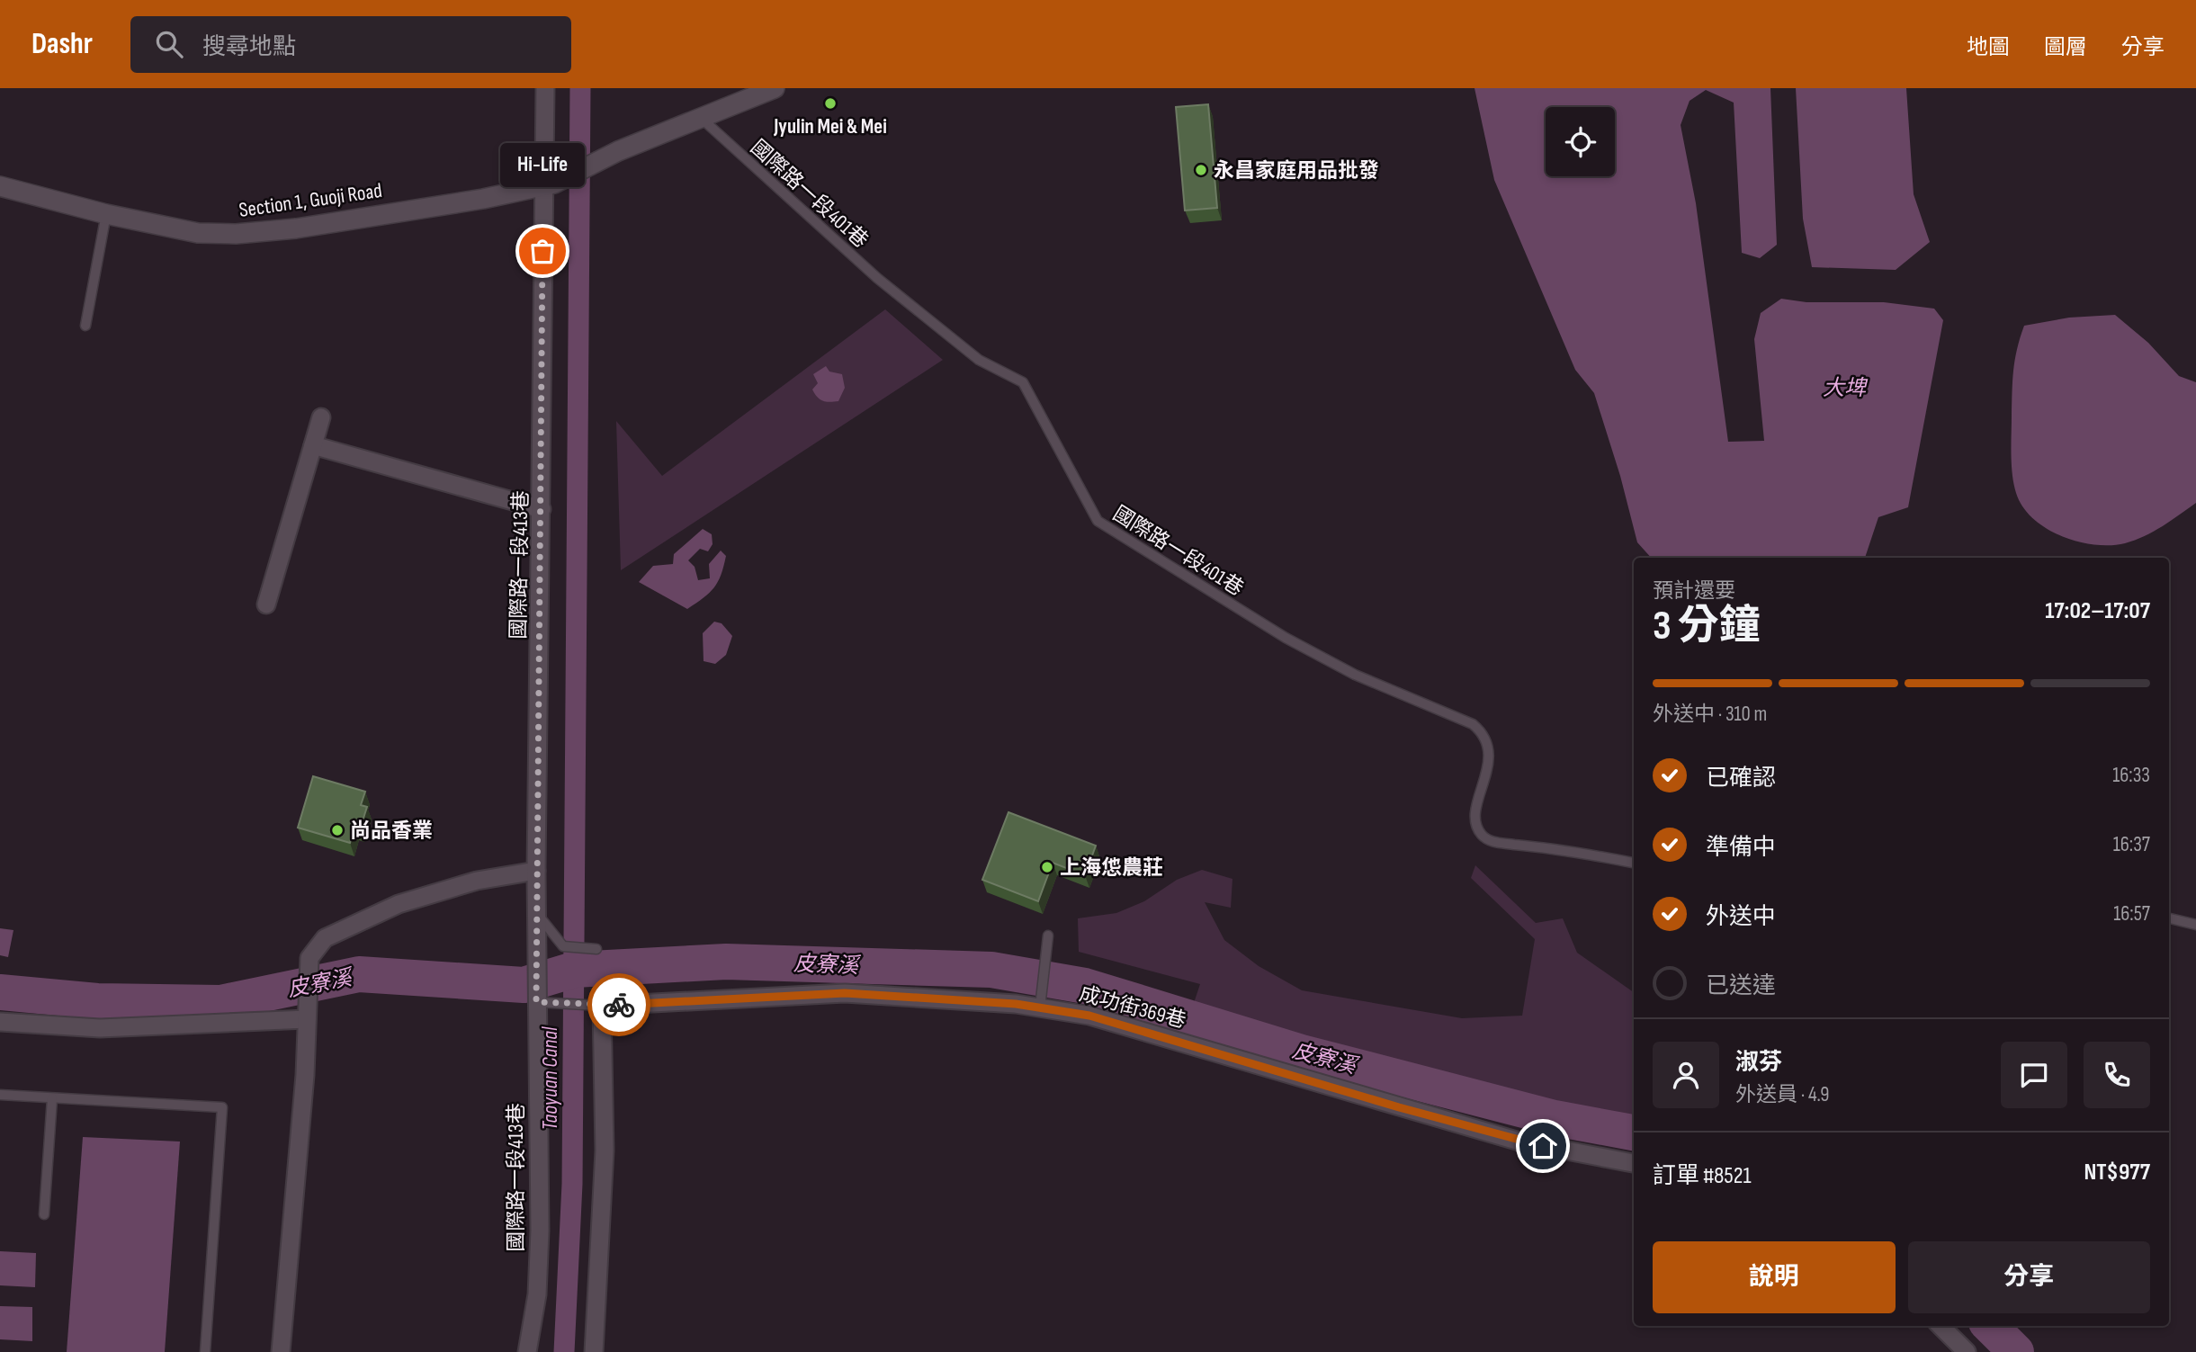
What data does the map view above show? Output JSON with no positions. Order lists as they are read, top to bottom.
{
  "streets": {
    "street": ["Section 1, Guoji Road", "國際路一段413巷", "成功街369巷"],
    "lane": ["國際路一段401巷"]
  },
  "crossings": [
    ["國際路一段401巷", "Section 1, Guoji Road"],
    ["Section 1, Guoji Road", "國際路一段413巷"]
  ],
  "water": ["大埤", "皮寮溪", "Taoyuan Canal"],
  "places": [
    "Jyulin Mei & Mei",
    "永昌家庭用品批發",
    "Hi-Life",
    "尚品香業",
    "上海怹農莊"
  ],
  "page": {
    "header": "Dashr",
    "search": "搜尋地點",
    "nav": ["地圖", "圖層", "分享"],
    "bubble": "Hi-Life",
    "heading": ["3 分鐘", "預計還要", "17:02–17:07"],
    "panel": [
      "淑芬",
      "外送員 · 4.9",
      "訂單 #8521",
      "NT$977"
    ],
    "bar": "外送中 · 310 m",
    "list": [
      ["已確認", "16:33"],
      ["準備中", "16:37"],
      ["外送中", "16:57"],
      "已送達"
    ],
    "buttons": ["說明", "分享"]
  }
}
